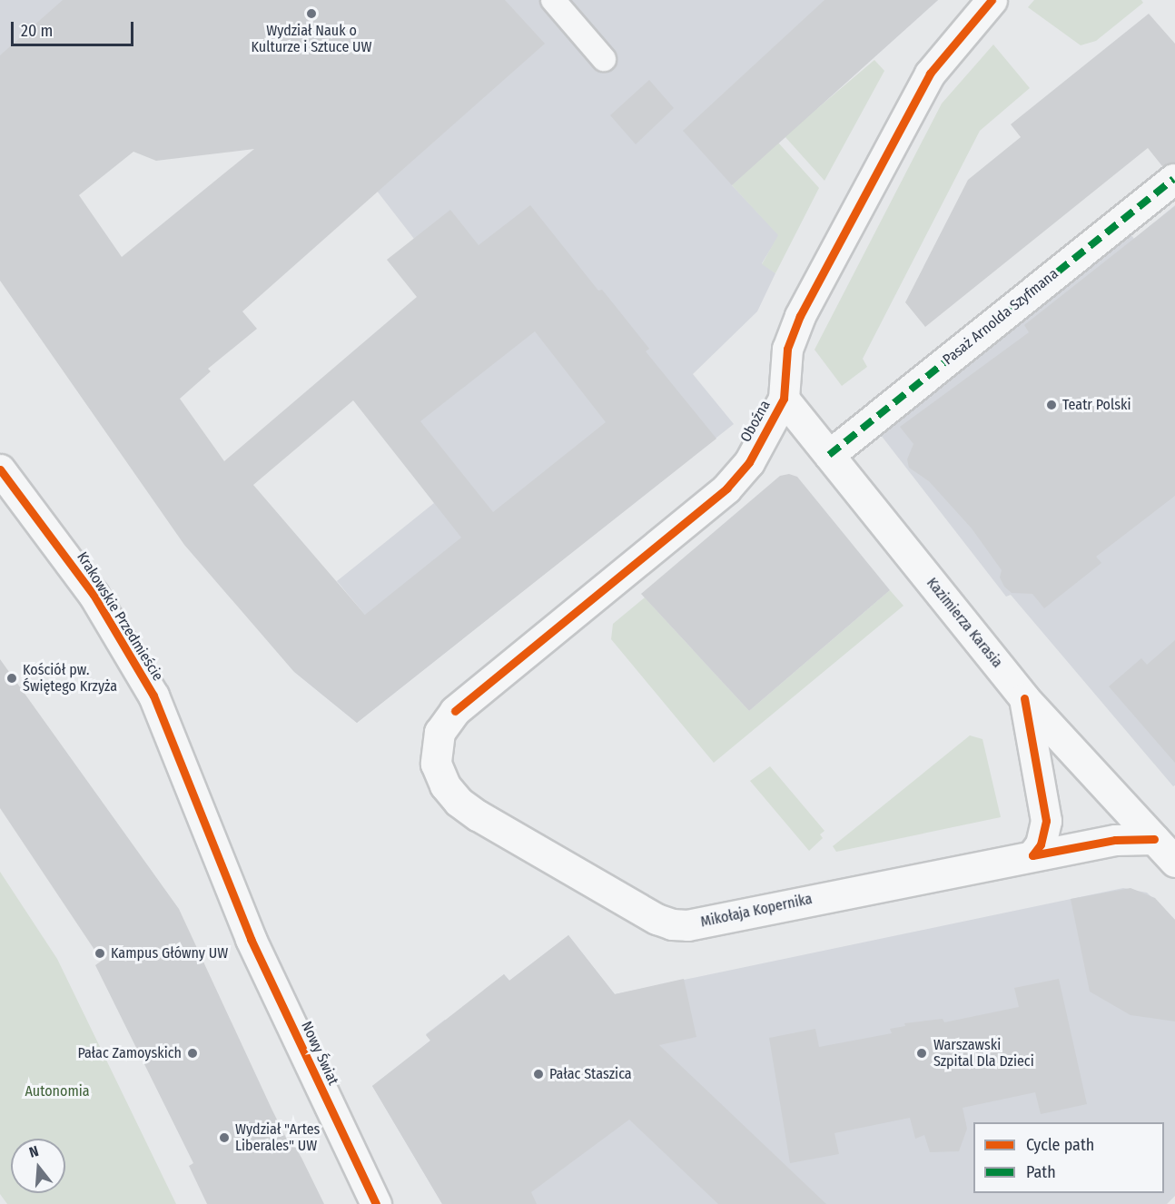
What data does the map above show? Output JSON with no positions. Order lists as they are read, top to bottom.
{
  "streets": {
    "street": [
      "Pasaż Arnolda Szyfmana",
      "Oboźna",
      "Krakowskie Przedmieście",
      "Kazimierza Karasia",
      "Mikołaja Kopernika",
      "Nowy Świat"
    ]
  },
  "crossings": [
    ["Pasaż Arnolda Szyfmana", "Kazimierza Karasia"],
    ["Oboźna", "Kazimierza Karasia"],
    ["Oboźna", "Mikołaja Kopernika"],
    ["Krakowskie Przedmieście", "Nowy Świat"],
    ["Kazimierza Karasia", "Mikołaja Kopernika"]
  ],
  "parks": ["Autonomia"],
  "places": [
    "Wydział Nauk o Kulturze i Sztuce UW",
    "Teatr Polski",
    "Kościół pw. Świętego Krzyża",
    "Kampus Główny UW",
    "Pałac Zamoyskich",
    "Warszawski Szpital Dla Dzieci",
    "Pałac Staszica",
    "Wydział \"Artes Liberales\" UW"
  ],
  "legend": ["Cycle path", "Path"],
  "scale_bar": "20 m",
  "north": "top"
}
